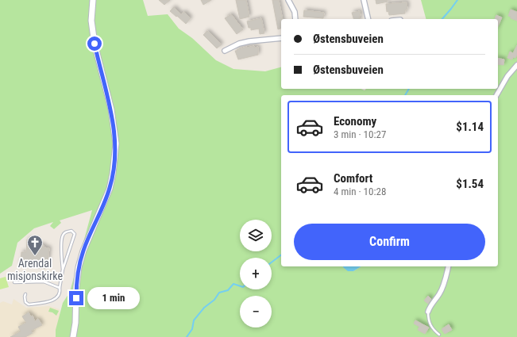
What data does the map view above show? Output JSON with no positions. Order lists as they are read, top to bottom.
{
  "places": {
    "church": ["Arendal misjonskirke"]
  },
  "page": {
    "banner": ["Østensbuveien", "Østensbuveien"],
    "list": [
      {
        "name": "Economy",
        "note": "3 min · 10:27",
        "value": "$1.14"
      },
      {
        "name": "Comfort",
        "note": "4 min · 10:28",
        "value": "$1.54"
      }
    ],
    "buttons": "Confirm",
    "map_buttons": ["+", "−"],
    "bubble": "1 min"
  }
}
